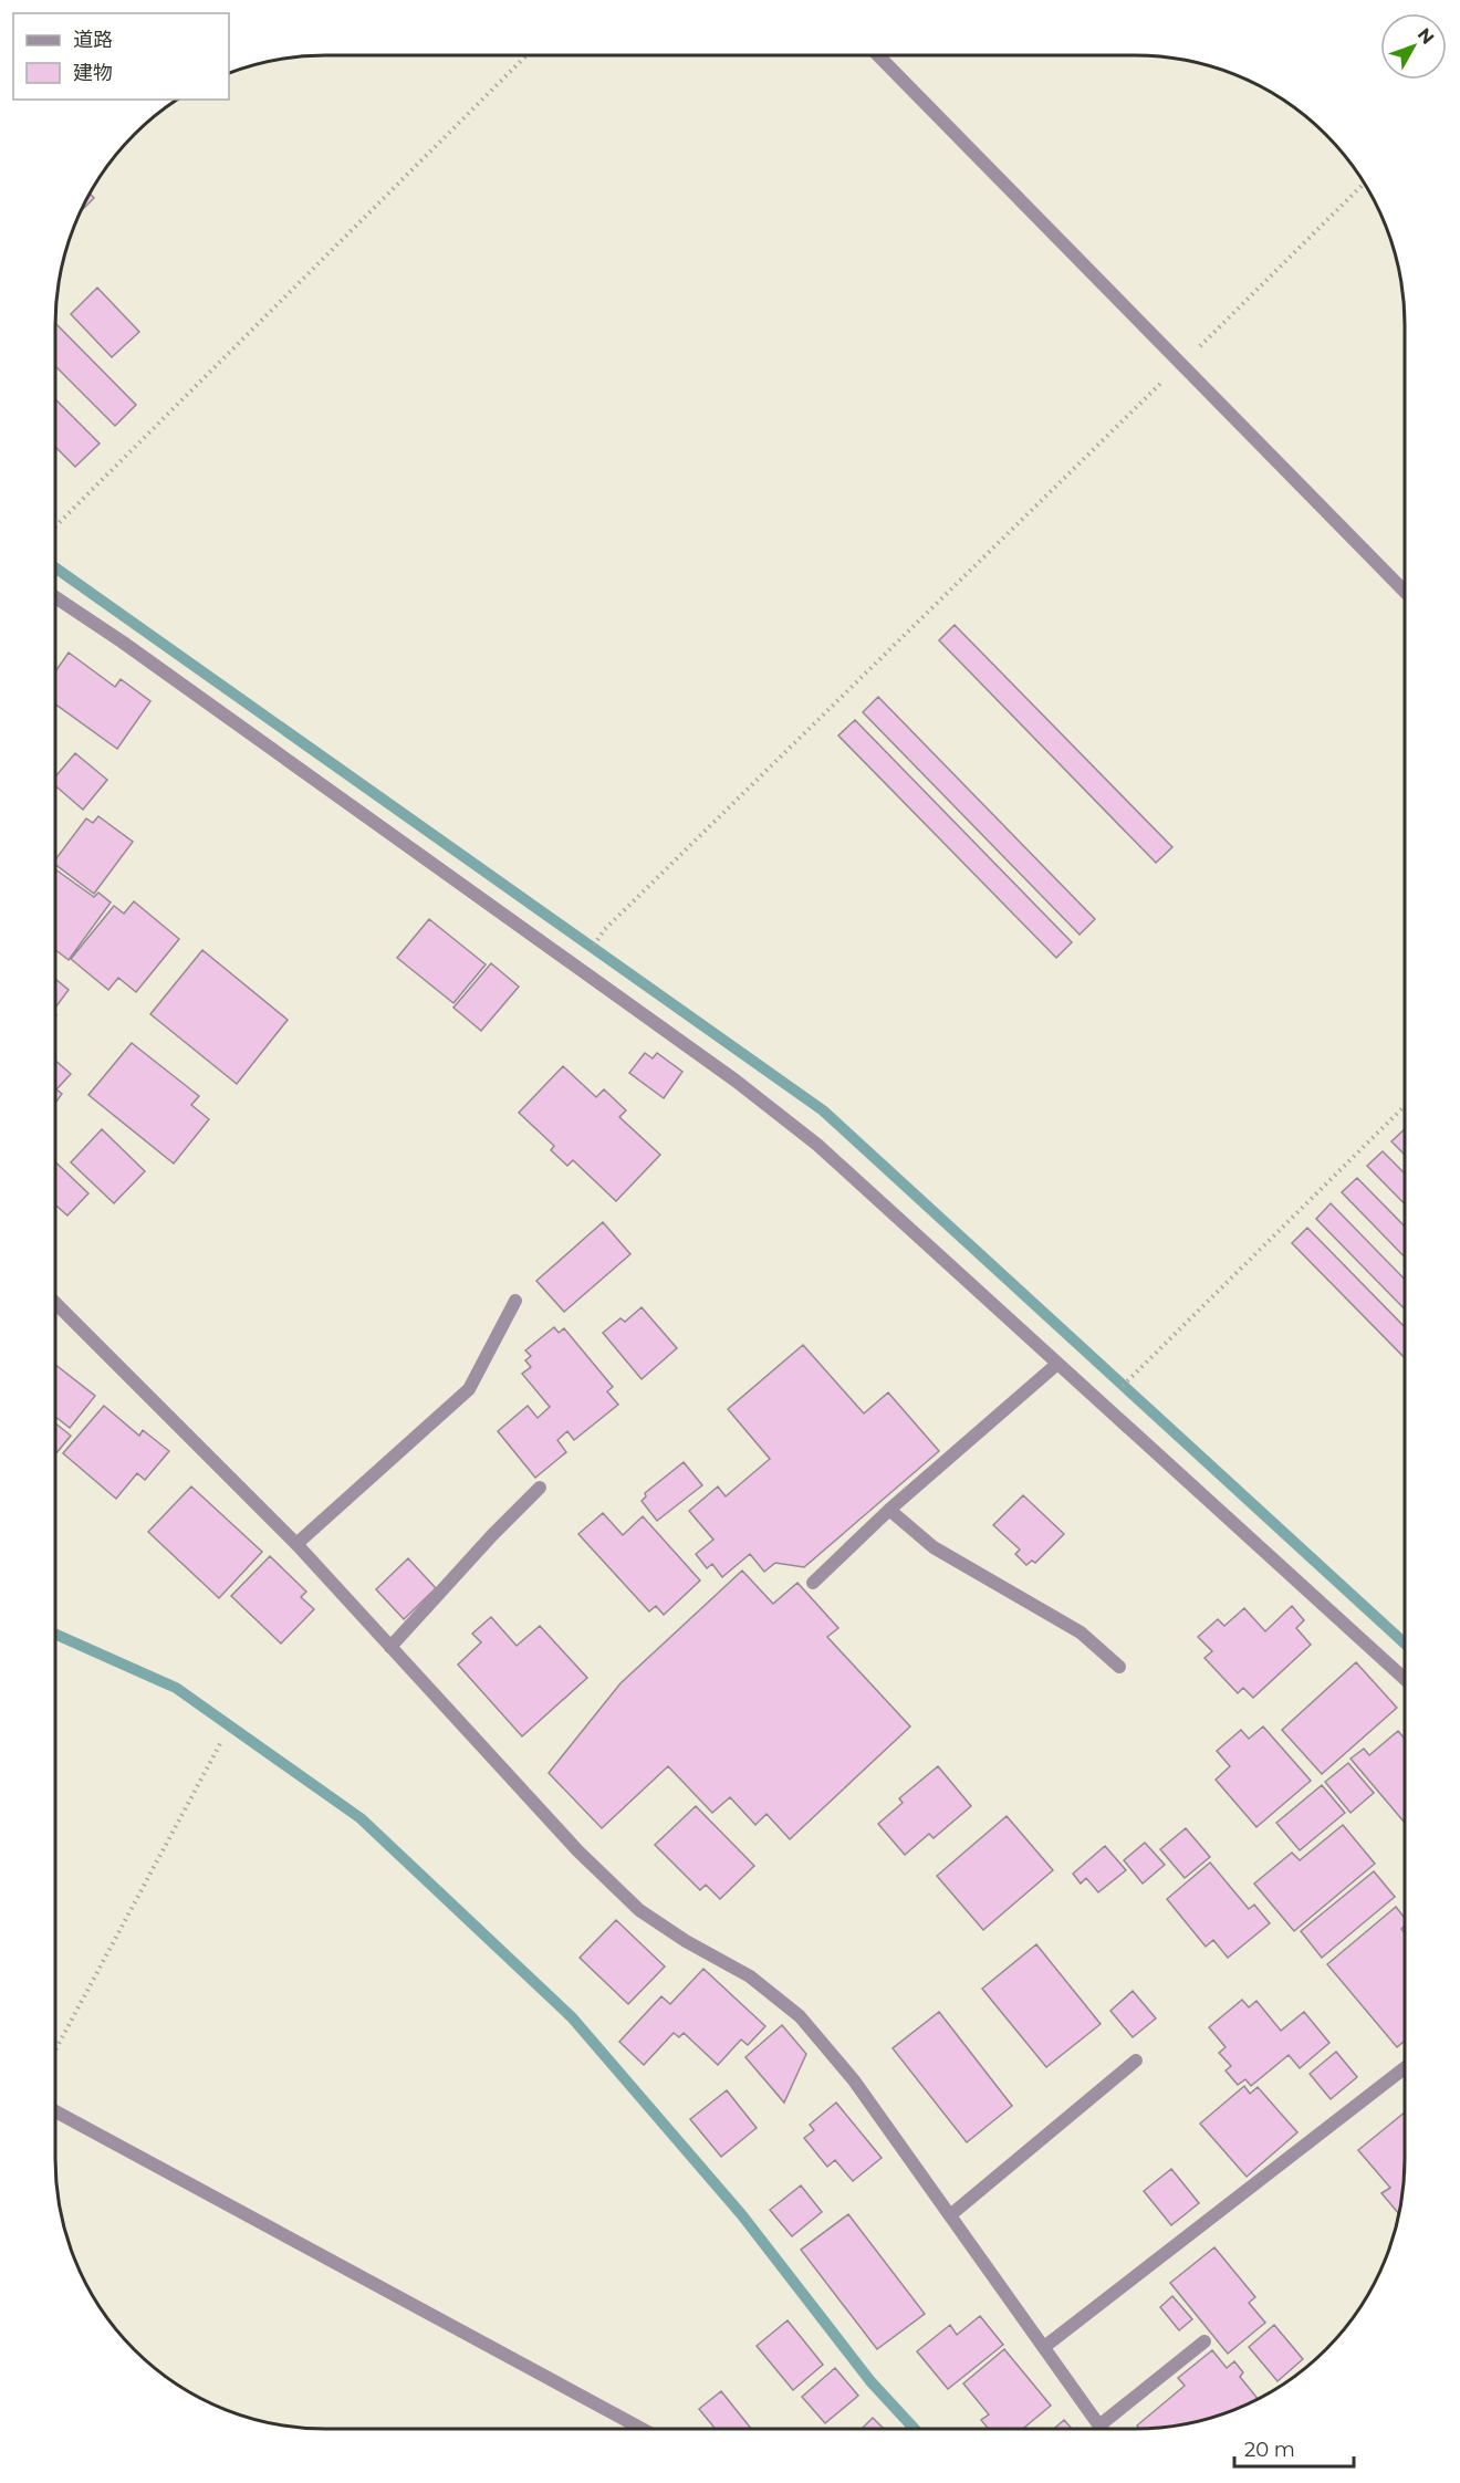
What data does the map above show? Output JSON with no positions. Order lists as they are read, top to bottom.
{
  "legend": ["道路", "建物"],
  "scale_bar": "20 m",
  "north": "top right"
}
